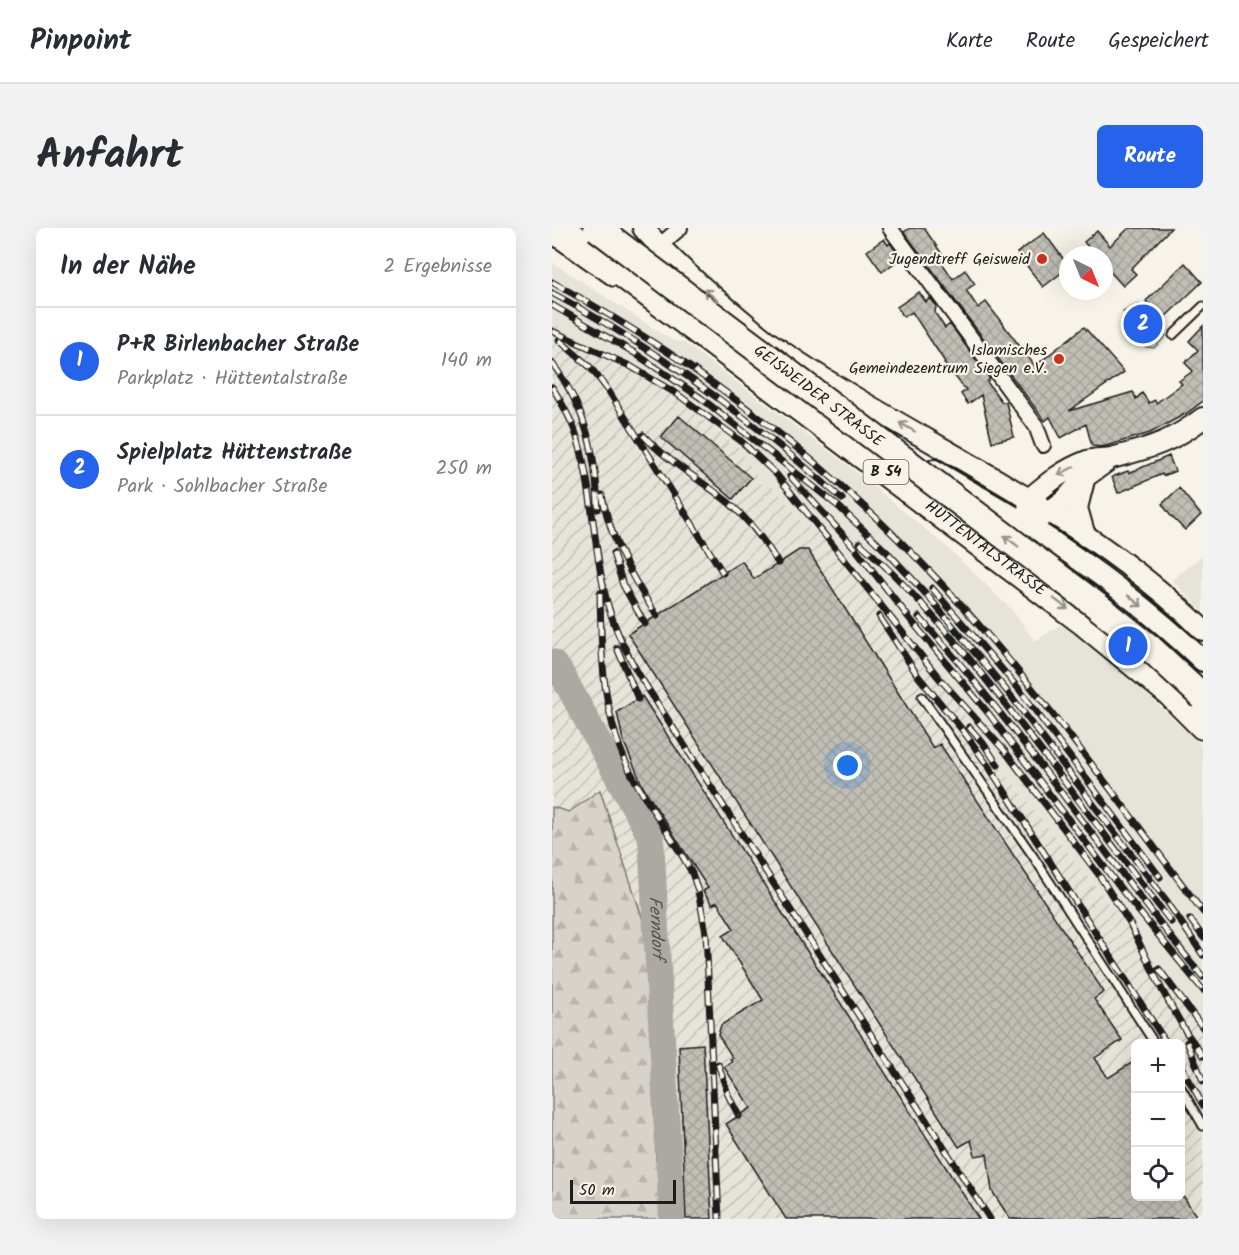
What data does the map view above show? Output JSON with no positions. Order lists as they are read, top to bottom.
{
  "streets": {
    "highway": ["B 54", "HÜTTENTALSTRASSE"],
    "main road": ["GEISWEIDER STRASSE"]
  },
  "water": ["Ferndorf"],
  "places": ["Jugendtreff Geisweid", "Islamisches Gemeindezentrum Siegen e.V."],
  "scale_bar": "50 m",
  "north": "bottom right",
  "page": {
    "header": "Pinpoint",
    "nav": ["Karte", "Route", "Gespeichert"],
    "title": "Anfahrt",
    "buttons": "Route",
    "heading": ["In der Nähe", "2 Ergebnisse"],
    "pins": ["2", "1"],
    "list": [
      {
        "mark": "1",
        "name": "P+R Birlenbacher Straße",
        "note": "Parkplatz · Hüttentalstraße",
        "value": "140 m"
      },
      {
        "mark": "2",
        "name": "Spielplatz Hüttenstraße",
        "note": "Park · Sohlbacher Straße",
        "value": "250 m"
      }
    ],
    "map_buttons": ["+", "−"],
    "scale": "50 m"
  }
}
